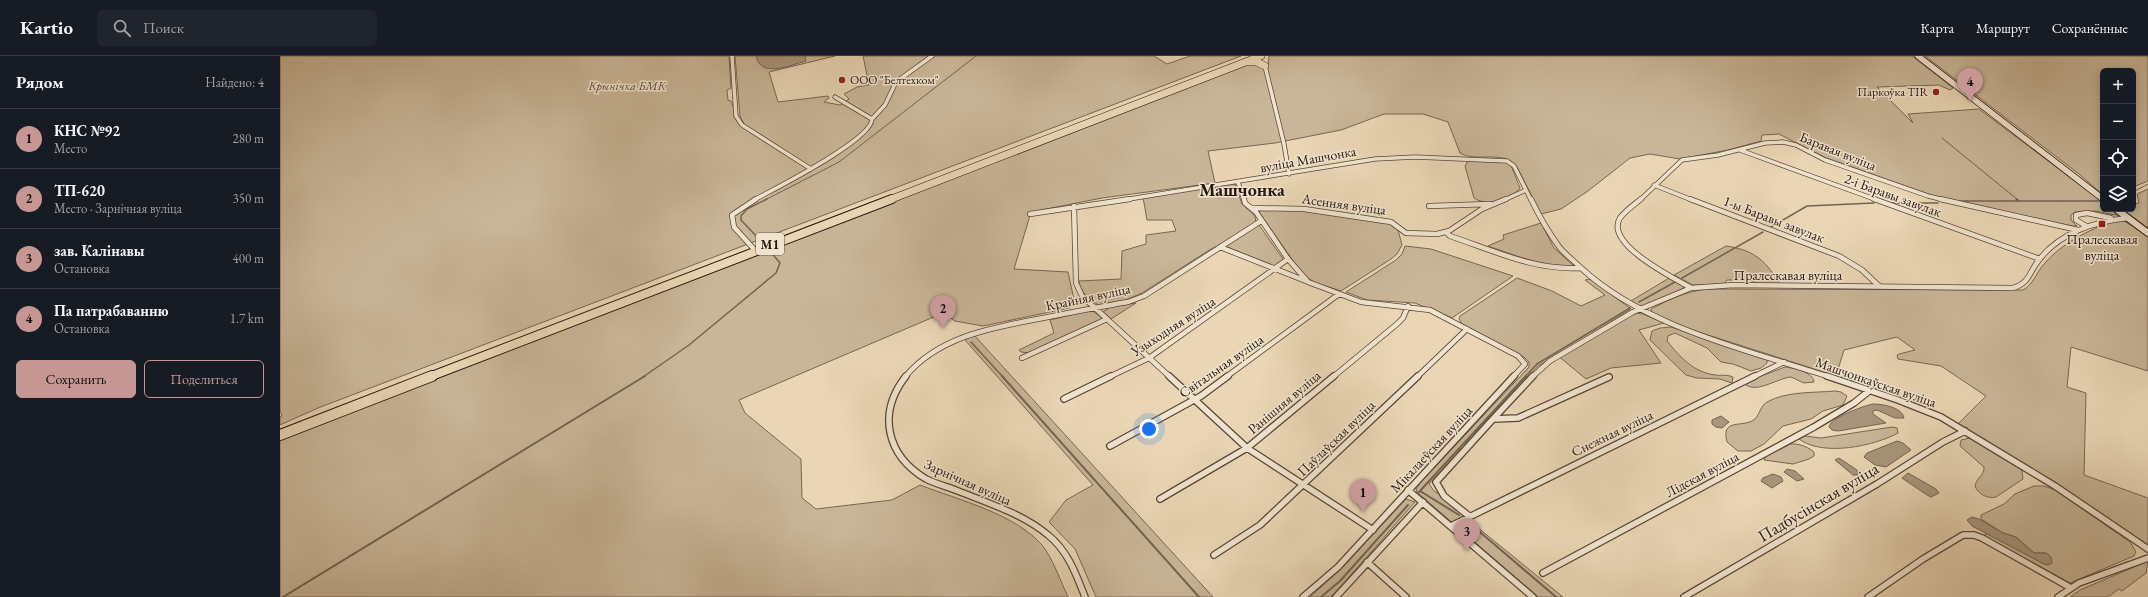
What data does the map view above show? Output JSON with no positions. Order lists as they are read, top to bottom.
{
  "streets": {
    "highway": ["М1"],
    "street": [
      "Баравая вуліца",
      "вуліца Машчонка",
      "2-і Баравы завулак",
      "Асенняя вуліца",
      "1-ы Баравы завулак",
      "Пралескавая вуліца",
      "Крайняя вуліца",
      "Узыходняя вуліца",
      "Світальная вуліца",
      "Машчонкаўская вуліца",
      "Ранішняя вуліца",
      "Снежная вуліца",
      "Паўлаўская вуліца",
      "Мікалаеўская вуліца",
      "Лідская вуліца",
      "Зарнічная вуліца",
      "Падбусінская вуліца"
    ]
  },
  "crossings": [
    ["Баравая вуліца", "2-і Баравы завулак"],
    ["Баравая вуліца", "1-ы Баравы завулак"],
    ["Баравая вуліца", "Пралескавая вуліца"],
    ["вуліца Машчонка", "Машчонкаўская вуліца"],
    ["2-і Баравы завулак", "Пралескавая вуліца"],
    ["1-ы Баравы завулак", "Пралескавая вуліца"],
    ["Пралескавая вуліца", "Машчонкаўская вуліца"],
    ["Пралескавая вуліца", "Снежная вуліца"],
    ["Крайняя вуліца", "Зарнічная вуліца"],
    ["Машчонкаўская вуліца", "Снежная вуліца"],
    ["Машчонкаўская вуліца", "Лідская вуліца"],
    ["Машчонкаўская вуліца", "Падбусінская вуліца"],
    ["Паўлаўская вуліца", "Мікалаеўская вуліца"]
  ],
  "districts": ["Машчонка"],
  "parks": ["Крынічка БМК"],
  "places": {
    "other": ["ООО \"Белтехком\"", "Паркоўка TIR"],
    "transit": ["Пралескавая вуліца"]
  },
  "page": {
    "header": "Kartio",
    "search": "Поиск",
    "nav": ["Карта", "Маршрут", "Сохранённые"],
    "heading": ["Рядом", "Найдено: 4"],
    "map_buttons": ["+", "−"],
    "pins": [
      "4",
      "2",
      "1",
      "3"
    ],
    "list": [
      {
        "mark": "1",
        "name": "КНС №92",
        "note": "Место",
        "value": "280 m"
      },
      {
        "mark": "2",
        "name": "ТП-620",
        "note": "Место · Зарнічная вуліца",
        "value": "350 m"
      },
      {
        "mark": "3",
        "name": "зав. Калінавы",
        "note": "Остановка",
        "value": "400 m"
      },
      {
        "mark": "4",
        "name": "Па патрабаванню",
        "note": "Остановка",
        "value": "1.7 km"
      }
    ],
    "buttons": ["Сохранить", "Поделиться"]
  }
}
